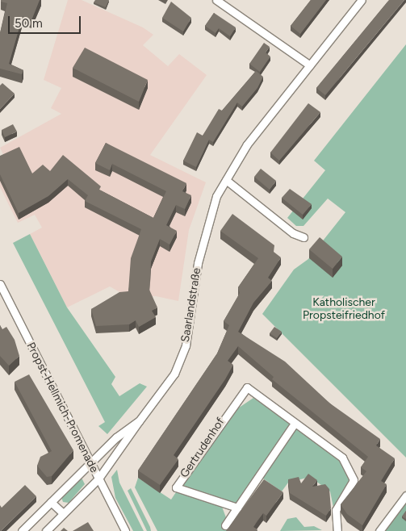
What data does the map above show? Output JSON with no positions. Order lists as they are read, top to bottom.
{
  "streets": {
    "street": ["Saarlandstraße", "Propst-Hellmich-Promenade", "Gertrudenhof"]
  },
  "crossings": [
    ["Saarlandstraße", "Propst-Hellmich-Promenade"]
  ],
  "parks": ["Katholischer Propsteifriedhof"],
  "scale_bar": "50 m"
}
